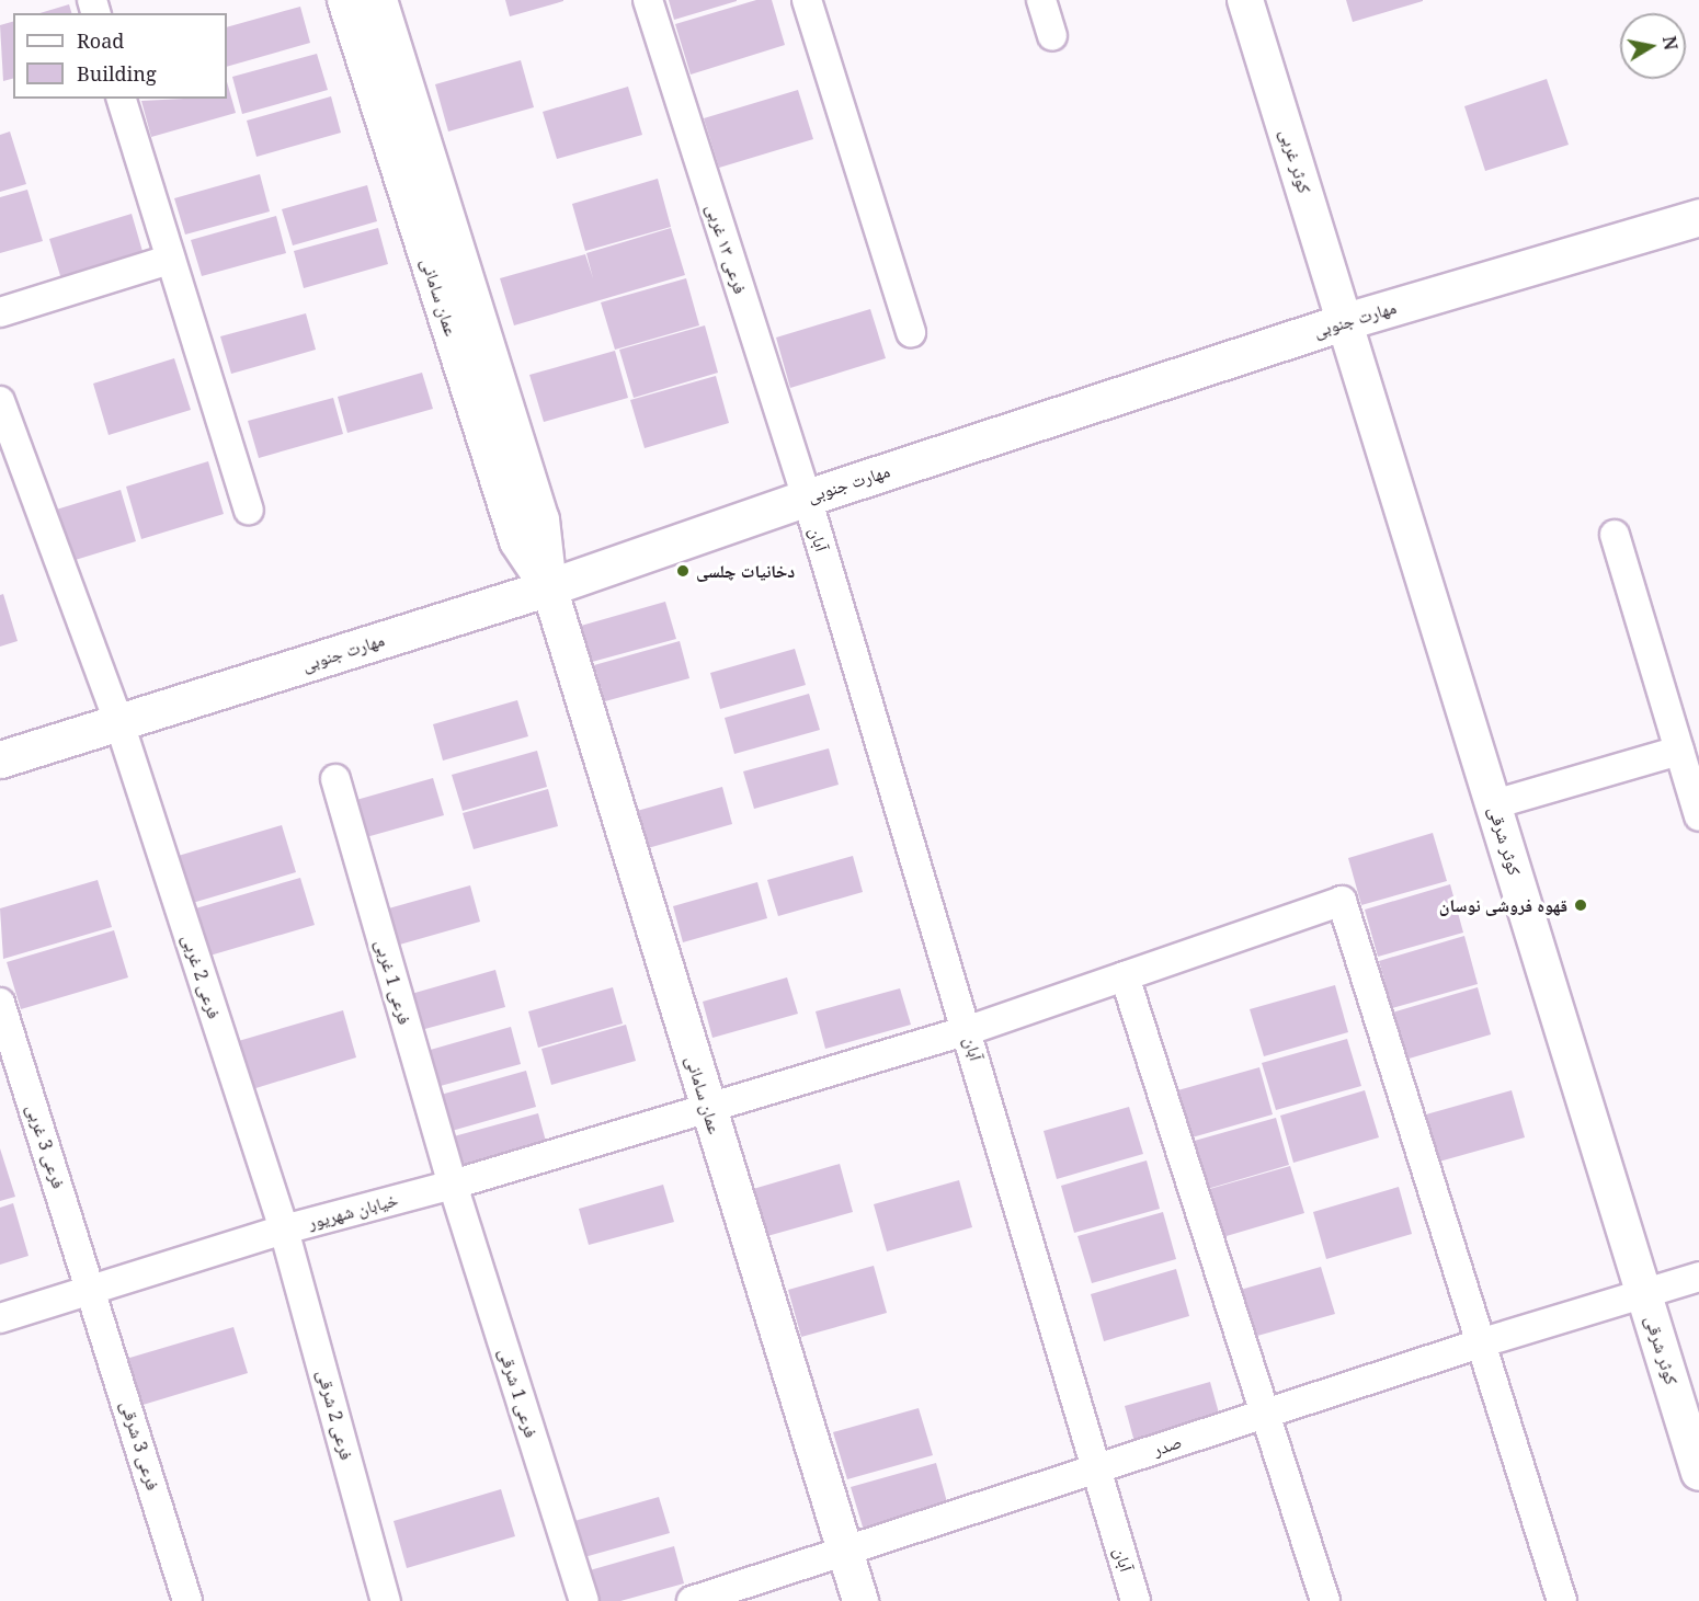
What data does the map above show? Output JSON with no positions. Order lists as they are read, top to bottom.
{
  "streets": {
    "main road": ["مهارت جنوبی"],
    "street": [
      "کوثر غربی",
      "فرعی ۱۳ غربی",
      "عمان سامانی",
      "آبان",
      "کوثر شرقی",
      "فرعی 2 غربی",
      "فرعی 1 غربی",
      "فرعی 3 غربی",
      "خیابان شهریور",
      "فرعی 1 شرقی",
      "فرعی 2 شرقی",
      "فرعی 3 شرقی",
      "صدر"
    ]
  },
  "crossings": [
    ["کوثر غربی", "مهارت جنوبی"],
    ["کوثر غربی", "کوثر شرقی"],
    ["فرعی ۱۳ غربی", "مهارت جنوبی"],
    ["فرعی ۱۳ غربی", "آبان"],
    ["عمان سامانی", "مهارت جنوبی"],
    ["عمان سامانی", "خیابان شهریور"],
    ["عمان سامانی", "صدر"],
    ["مهارت جنوبی", "آبان"],
    ["مهارت جنوبی", "کوثر شرقی"],
    ["مهارت جنوبی", "فرعی 2 غربی"],
    ["آبان", "خیابان شهریور"],
    ["آبان", "صدر"],
    ["کوثر شرقی", "صدر"],
    ["فرعی 2 غربی", "خیابان شهریور"],
    ["فرعی 2 غربی", "فرعی 2 شرقی"],
    ["فرعی 1 غربی", "خیابان شهریور"],
    ["فرعی 1 غربی", "فرعی 1 شرقی"],
    ["فرعی 3 غربی", "خیابان شهریور"],
    ["فرعی 3 غربی", "فرعی 3 شرقی"],
    ["خیابان شهریور", "فرعی 1 شرقی"],
    ["خیابان شهریور", "فرعی 2 شرقی"],
    ["خیابان شهریور", "فرعی 3 شرقی"],
    ["خیابان شهریور", "صدر"]
  ],
  "places": ["دخانیات چلسی", "قهوه فروشی نوسان"],
  "legend": ["Road", "Building"],
  "north": "right"
}
